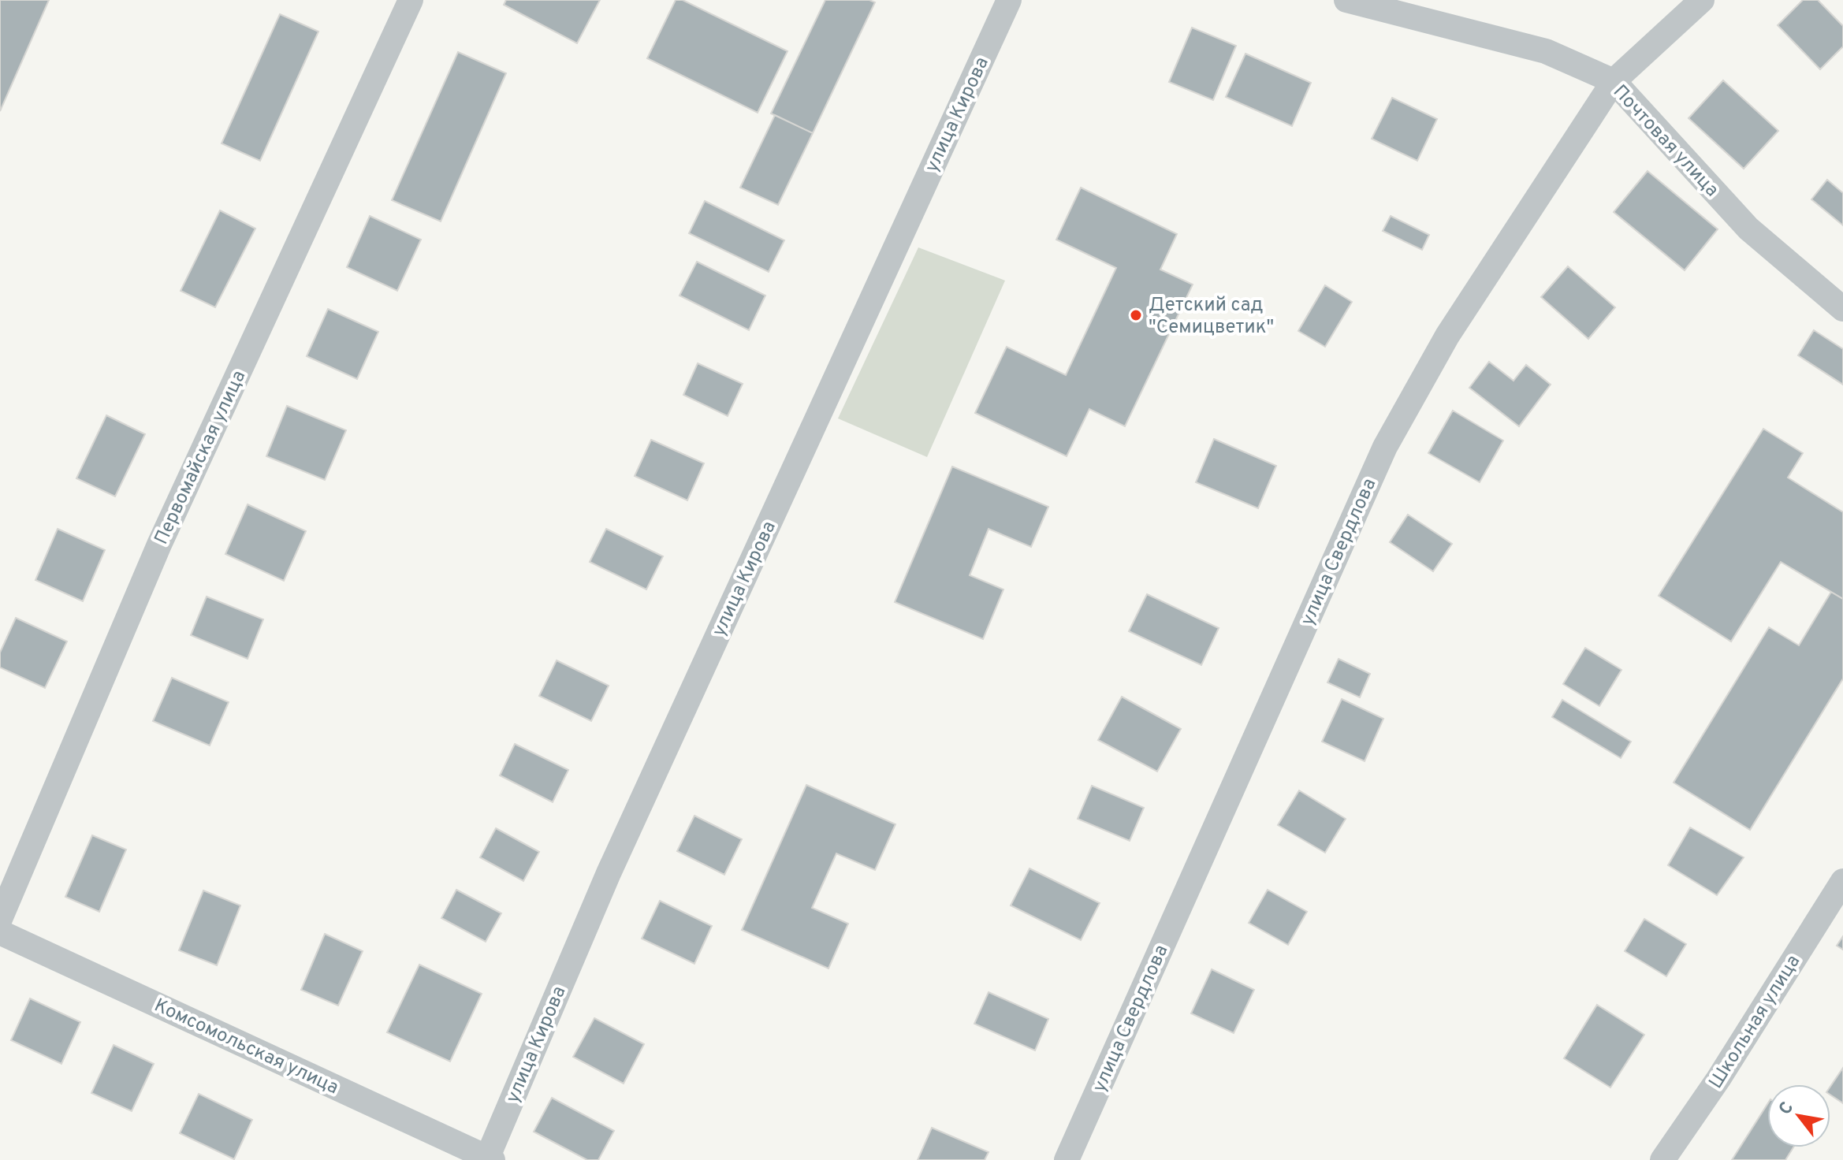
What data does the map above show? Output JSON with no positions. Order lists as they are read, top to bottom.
{
  "streets": {
    "street": [
      "улица Кирова",
      "Почтовая улица",
      "Первомайская улица",
      "улица Свердлова",
      "Школьная улица",
      "Комсомольская улица"
    ]
  },
  "crossings": [
    ["улица Кирова", "Комсомольская улица"],
    ["Почтовая улица", "улица Свердлова"]
  ],
  "places": ["Детский сад \"Семицветик\""],
  "north": "top left"
}
